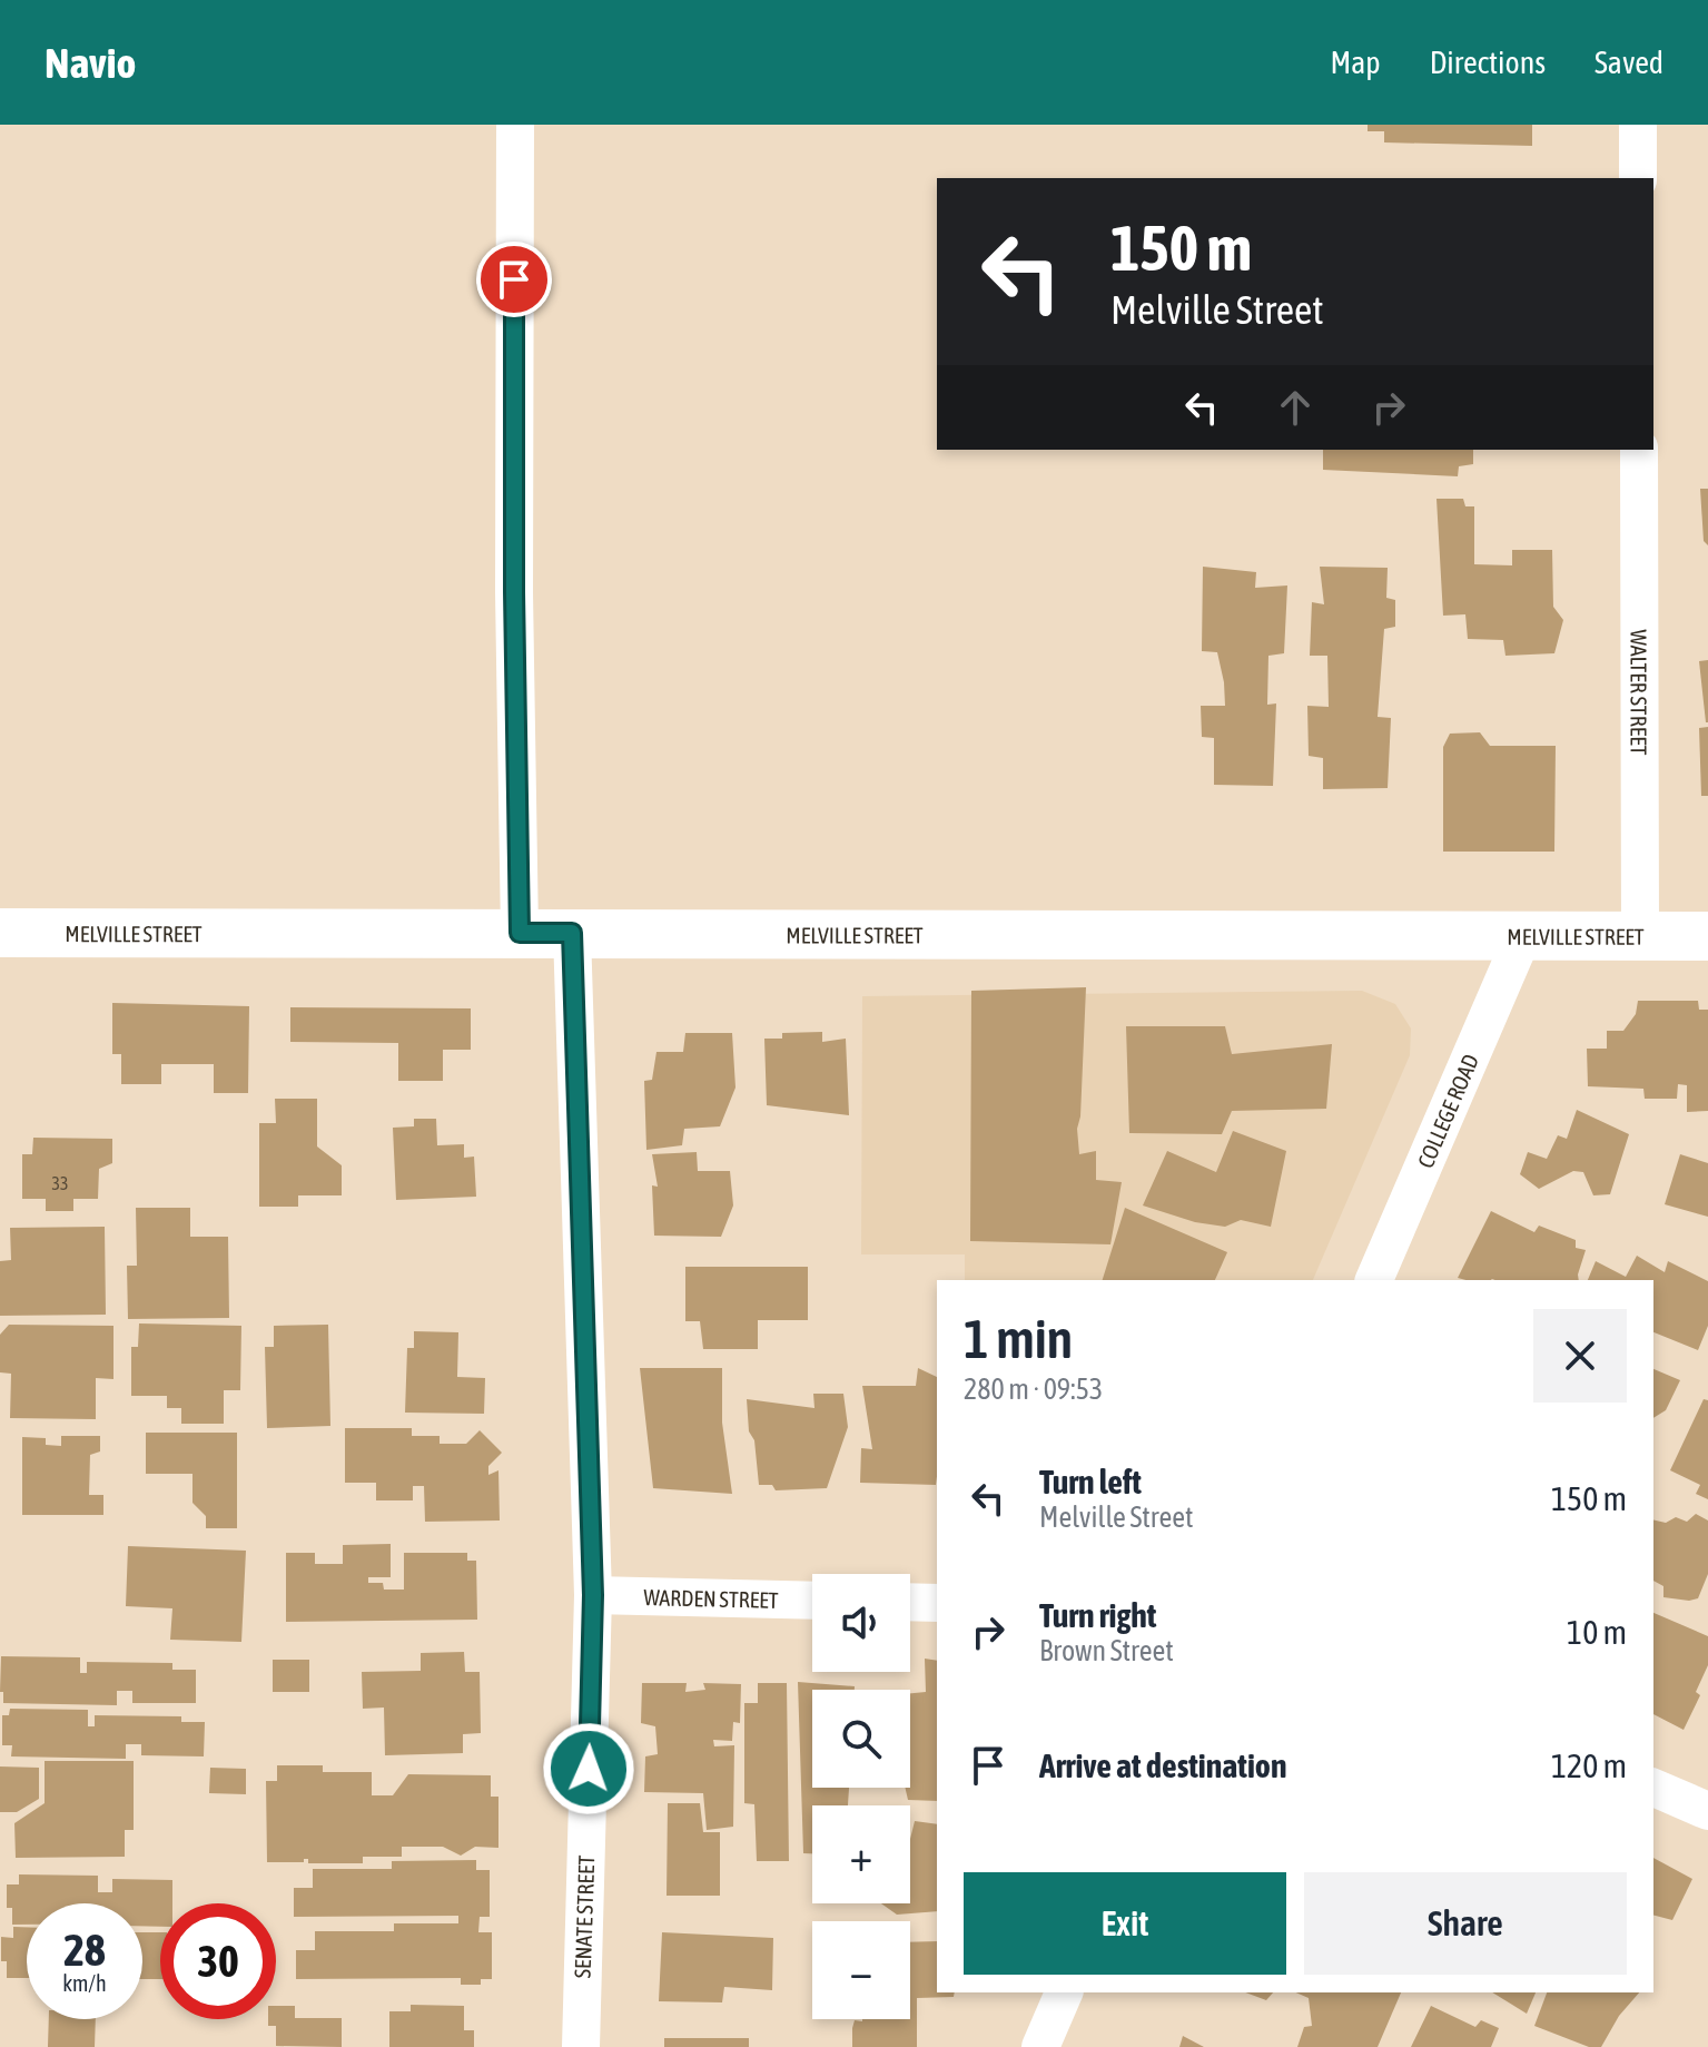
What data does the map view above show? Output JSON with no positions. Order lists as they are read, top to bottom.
{
  "streets": {
    "street": [
      "WALTER STREET",
      "MELVILLE STREET",
      "COLLEGE ROAD",
      "WARDEN STREET",
      "SENATE STREET"
    ]
  },
  "crossings": [
    ["WALTER STREET", "MELVILLE STREET"],
    ["MELVILLE STREET", "COLLEGE ROAD"],
    ["MELVILLE STREET", "SENATE STREET"],
    ["WARDEN STREET", "SENATE STREET"]
  ],
  "house_numbers": ["33"],
  "page": {
    "header": "Navio",
    "nav": ["Map", "Directions", "Saved"],
    "turn": ["150 m", "Melville Street"],
    "heading": ["1 min", "280 m · 09:53"],
    "list": [
      {
        "name": "Turn left",
        "note": "Melville Street",
        "value": "150 m"
      },
      {
        "name": "Turn right",
        "note": "Brown Street",
        "value": "10 m"
      },
      {
        "name": "Arrive at destination",
        "value": "120 m"
      }
    ],
    "map_buttons": ["+", "−"],
    "buttons": ["Exit", "Share"],
    "speed": "28 km/h",
    "limit": "30"
  }
}
